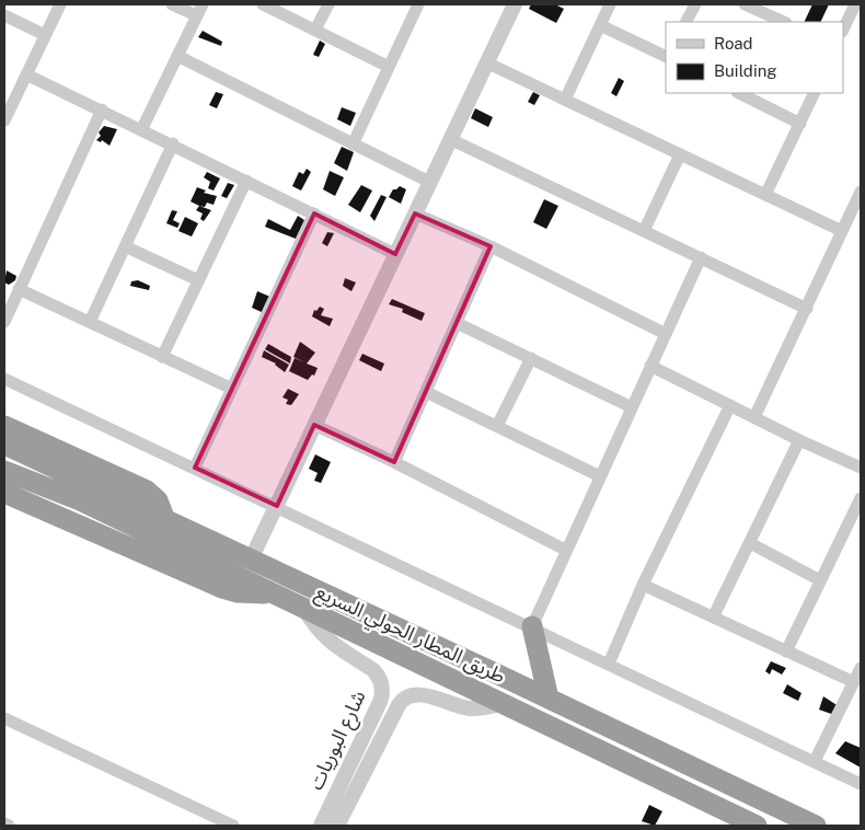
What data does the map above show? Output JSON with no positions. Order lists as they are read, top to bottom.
{
  "streets": {
    "highway": ["طريق المطار الحولي السريع"],
    "street": ["شارع البوريات"]
  },
  "crossings": [
    ["طريق المطار الحولي السريع", "شارع البوريات"]
  ],
  "legend": ["Road", "Building"]
}
